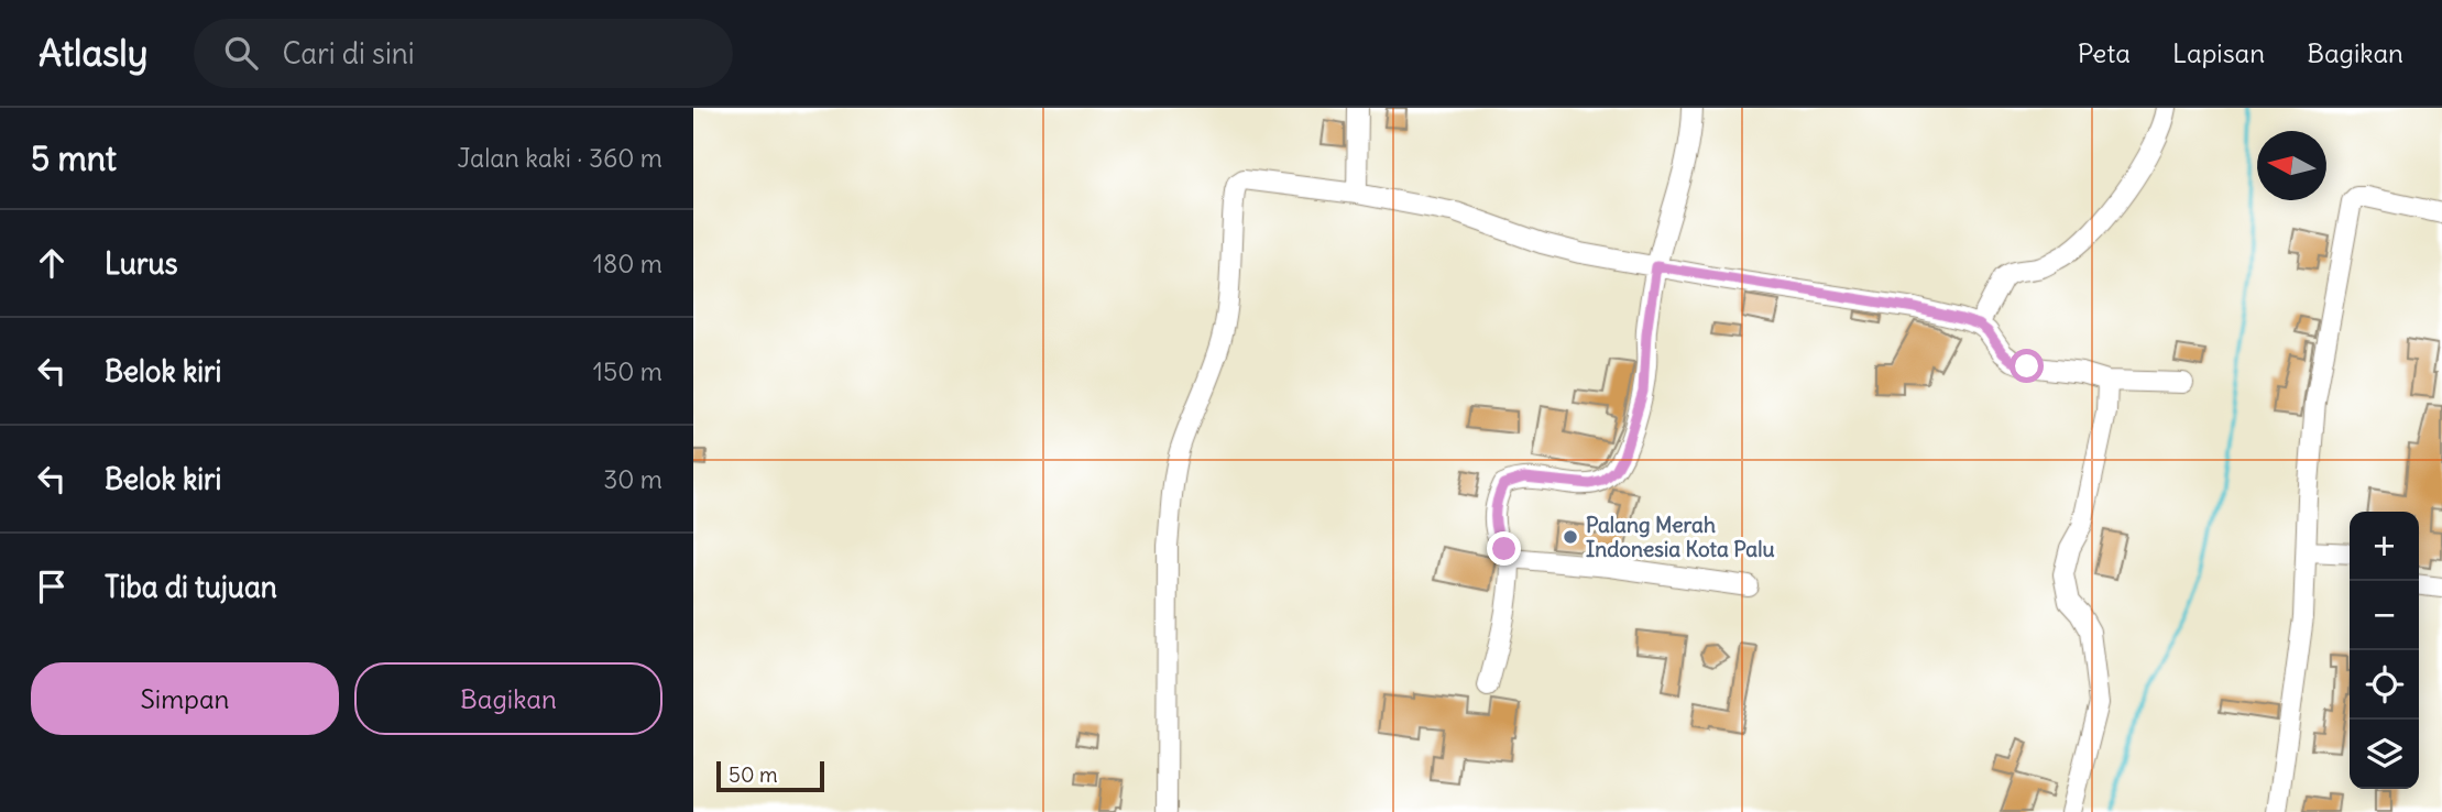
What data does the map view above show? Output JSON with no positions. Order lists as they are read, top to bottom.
{
  "places": ["Palang Merah Indonesia Kota Palu"],
  "scale_bar": "50 m",
  "north": "left",
  "page": {
    "header": "Atlasly",
    "search": "Cari di sini",
    "nav": ["Peta", "Lapisan", "Bagikan"],
    "heading": ["5 mnt", "Jalan kaki · 360 m"],
    "list": [
      ["Lurus", "180 m"],
      ["Belok kiri", "150 m"],
      ["Belok kiri", "30 m"],
      "Tiba di tujuan"
    ],
    "map_buttons": ["+", "−"],
    "buttons": ["Simpan", "Bagikan"],
    "scale": "50 m"
  }
}
